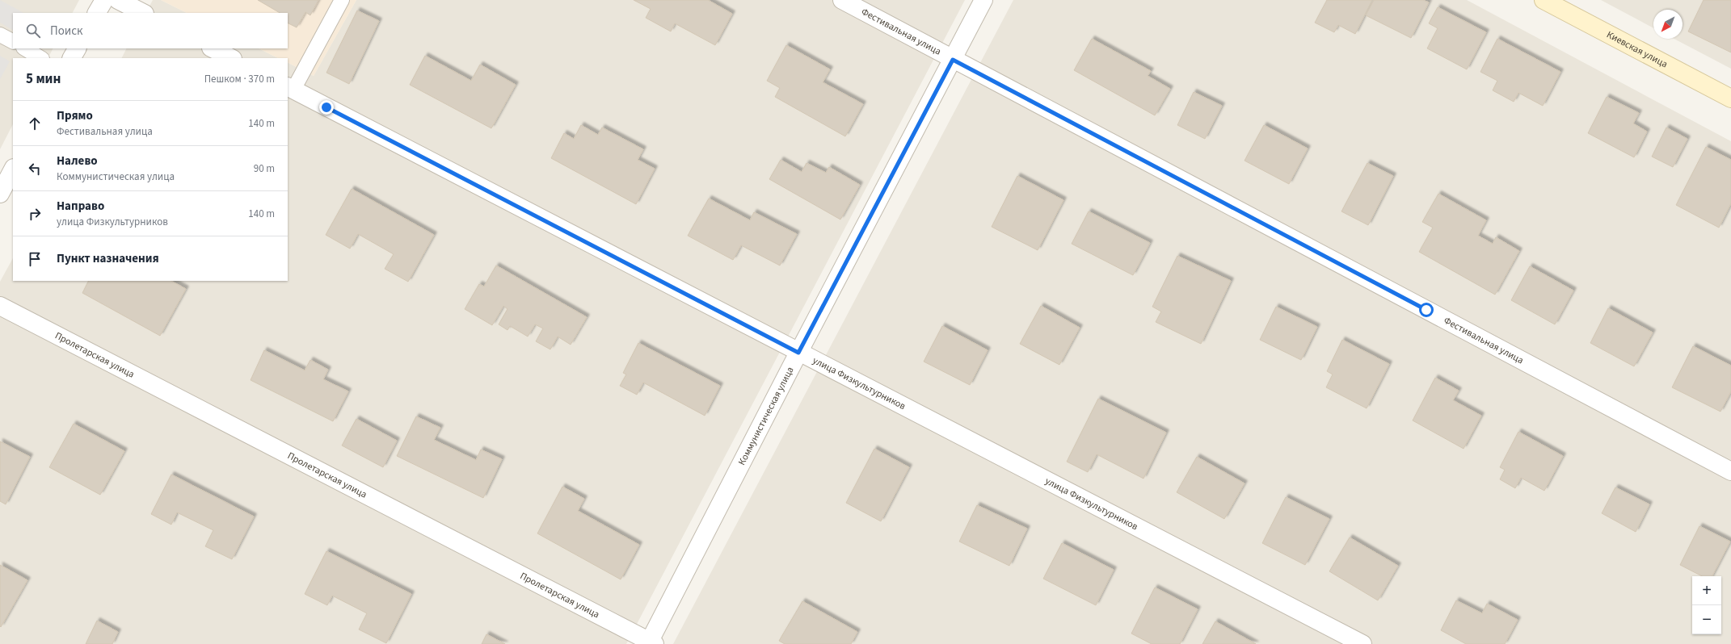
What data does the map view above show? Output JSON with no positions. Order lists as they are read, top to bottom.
{
  "streets": {
    "main road": ["Киевская улица"],
    "street": [
      "Фестивальная улица",
      "Пролетарская улица",
      "улица Физкультурников",
      "Коммунистическая улица"
    ]
  },
  "crossings": [
    ["Фестивальная улица", "Коммунистическая улица"],
    ["Пролетарская улица", "Коммунистическая улица"],
    ["улица Физкультурников", "Коммунистическая улица"]
  ],
  "north": "bottom left",
  "page": {
    "search": "Поиск",
    "heading": ["5 мин", "Пешком · 370 m"],
    "list": [
      ["Прямо", "Фестивальная улица", "140 m"],
      ["Налево", "Коммунистическая улица", "90 m"],
      ["Направо", "улица Физкультурников", "140 m"],
      "Пункт назначения"
    ],
    "map_buttons": ["+", "−"]
  }
}
